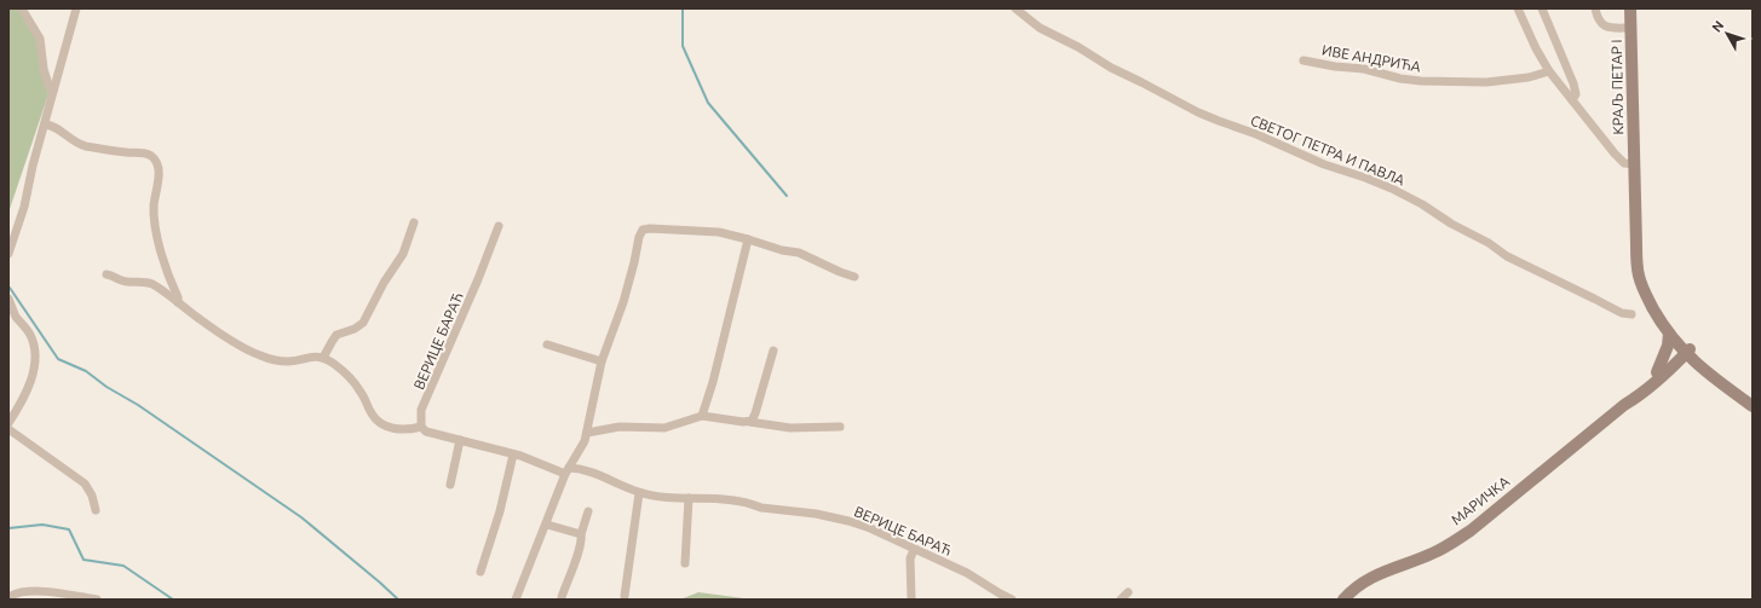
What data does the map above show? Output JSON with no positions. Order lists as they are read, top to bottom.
{
  "streets": {
    "main road": ["КРАЉ ПЕТАР I", "МАРИЧКА"],
    "street": ["ИВЕ АНДРИЋА", "СВЕТОГ ПЕТРА И ПАВЛА", "ВЕРИЦЕ БАРАЋ"]
  },
  "north": "top left"
}
